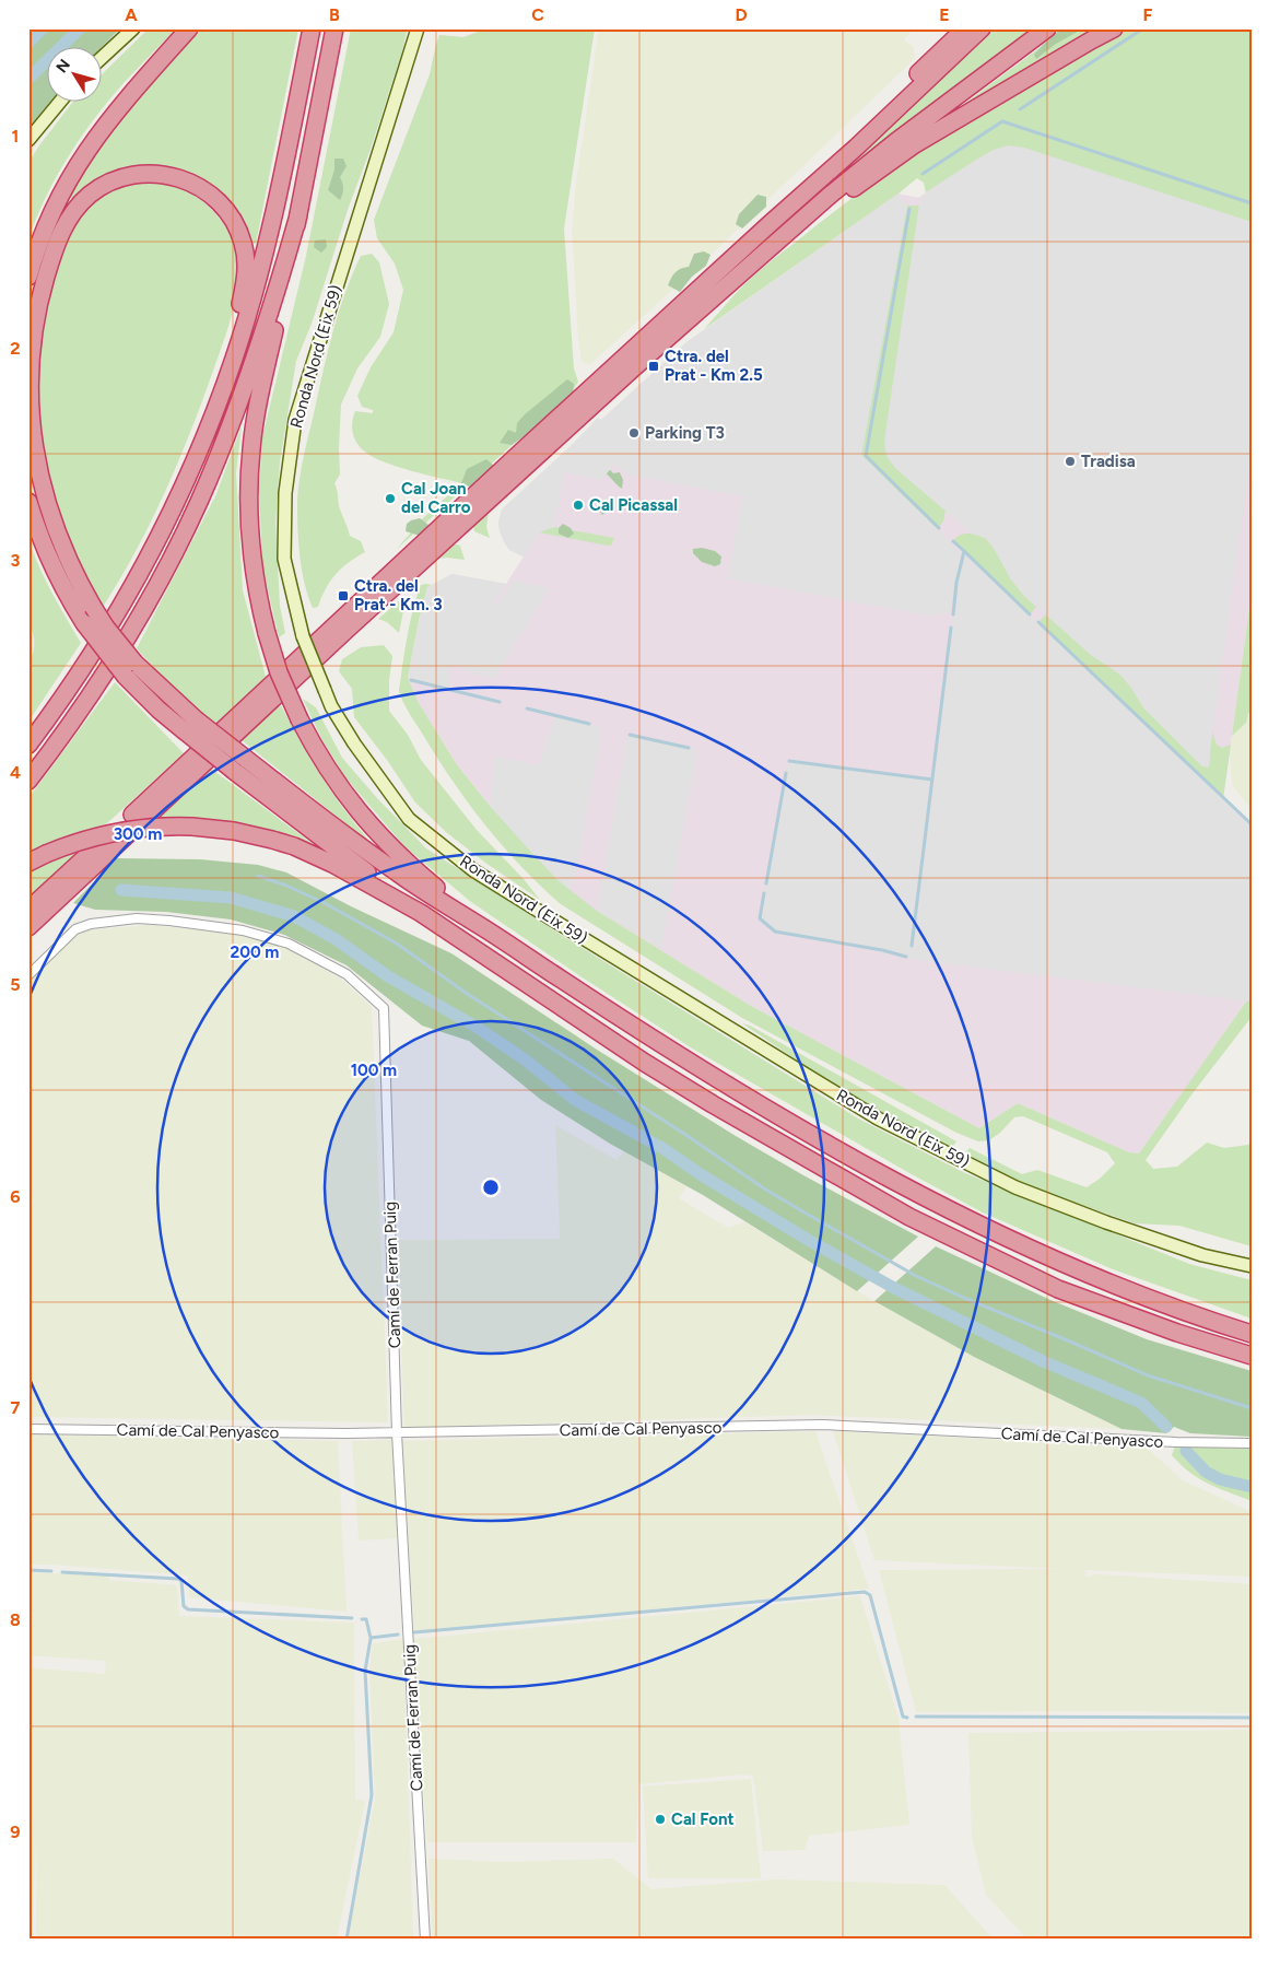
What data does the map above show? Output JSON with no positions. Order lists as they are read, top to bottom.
{
  "streets": {
    "main road": ["Ronda Nord (Eix 59)"],
    "street": ["Camí de Ferran Puig", "Camí de Cal Penyasco"]
  },
  "crossings": [
    ["Camí de Ferran Puig", "Camí de Cal Penyasco"]
  ],
  "places": {
    "transit": ["Ctra. del Prat - Km 2.5", "Ctra. del Prat - Km. 3"],
    "other": [
      "Parking T3",
      "Tradisa",
      "Cal Joan del Carro",
      "Cal Picassal",
      "Cal Font"
    ]
  },
  "north": "top left",
  "grid": {
    "columns": [
      "A",
      "B",
      "C",
      "D",
      "E",
      "F"
    ],
    "rows": [
      "1",
      "2",
      "3",
      "4",
      "5",
      "6",
      "7",
      "8",
      "9"
    ]
  },
  "rings": ["300 m", "200 m", "100 m"]
}
